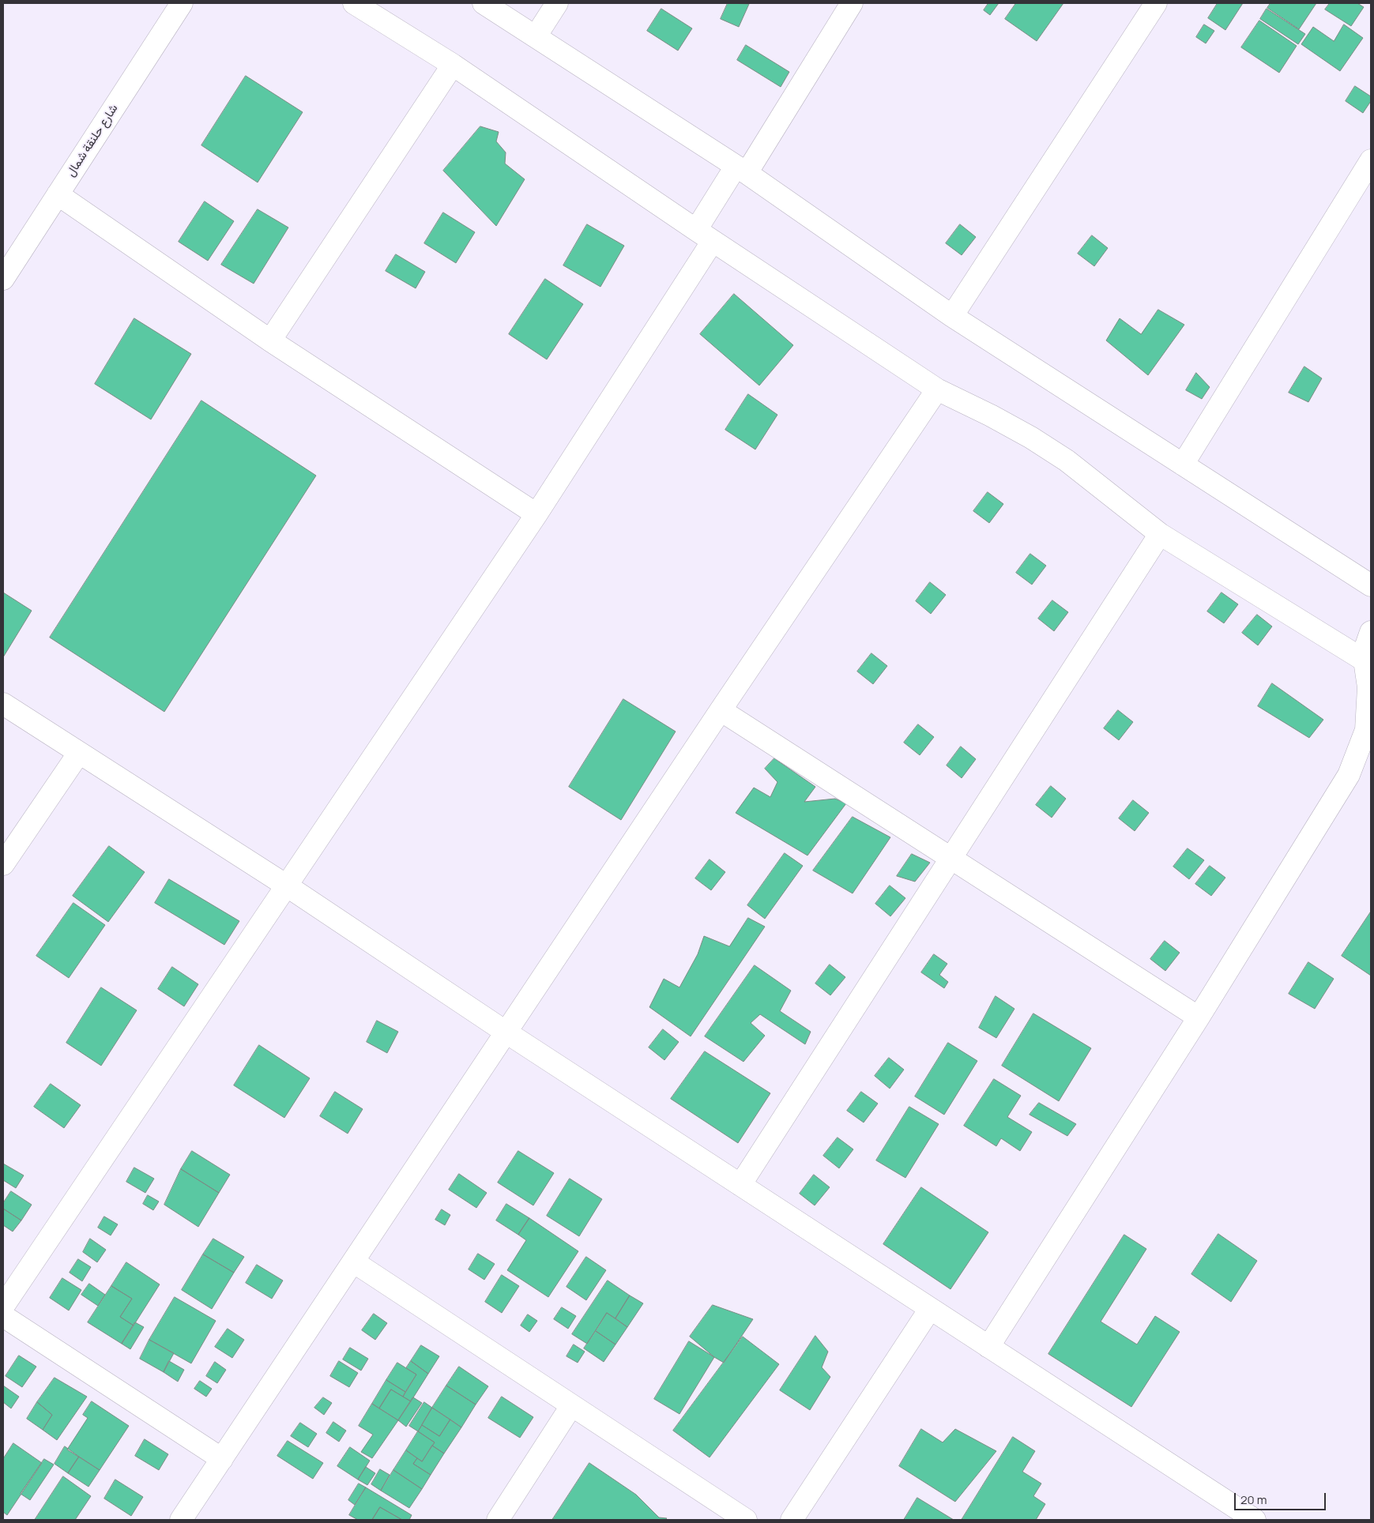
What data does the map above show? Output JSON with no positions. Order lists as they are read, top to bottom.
{
  "streets": {
    "street": ["شارع حلنقة شمال"]
  },
  "scale_bar": "20 m"
}
